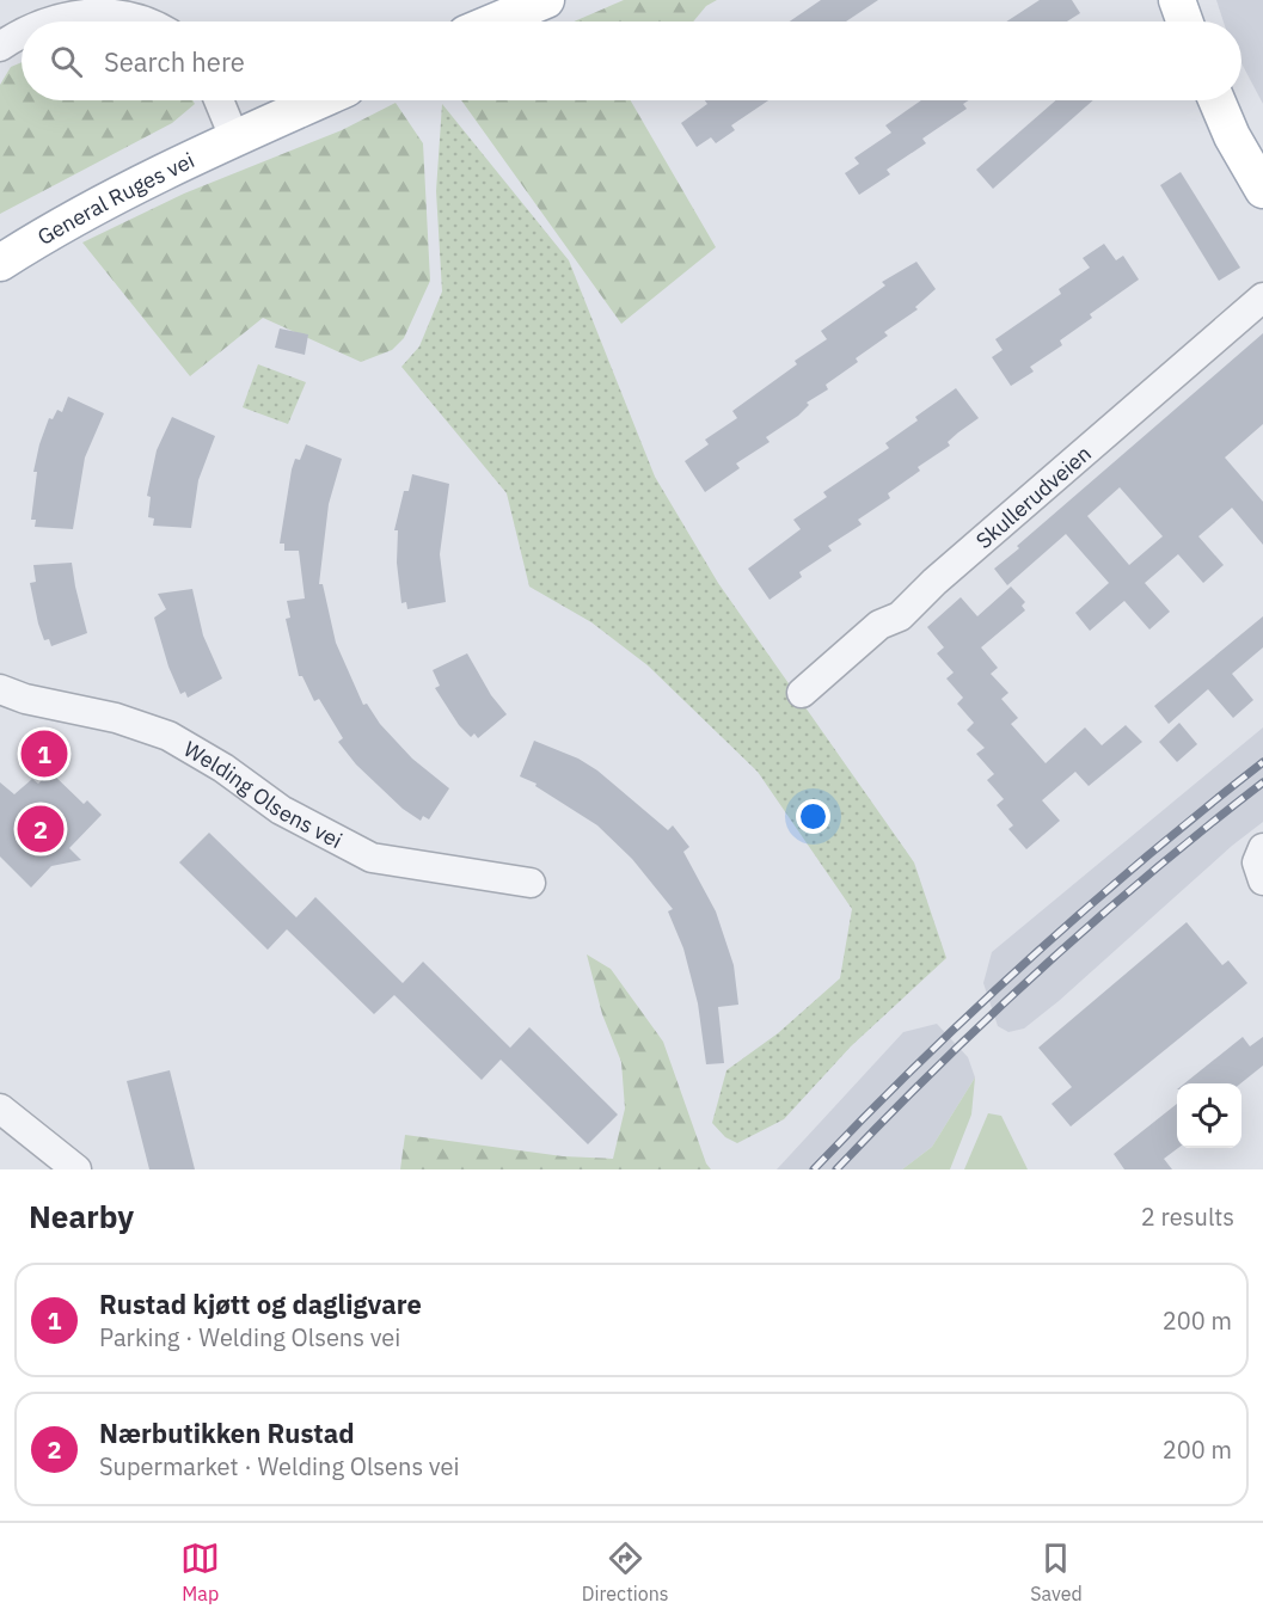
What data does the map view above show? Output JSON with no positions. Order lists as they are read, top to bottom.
{
  "streets": {
    "main road": ["General Ruges vei"],
    "street": ["Skullerudveien", "Welding Olsens vei"]
  },
  "page": {
    "search": "Search here",
    "pins": ["1", "2"],
    "heading": ["Nearby", "2 results"],
    "list": [
      {
        "mark": "1",
        "name": "Rustad kjøtt og dagligvare",
        "note": "Parking · Welding Olsens vei",
        "value": "200 m"
      },
      {
        "mark": "2",
        "name": "Nærbutikken Rustad",
        "note": "Supermarket · Welding Olsens vei",
        "value": "200 m"
      }
    ],
    "nav": ["Map", "Directions", "Saved"]
  }
}
